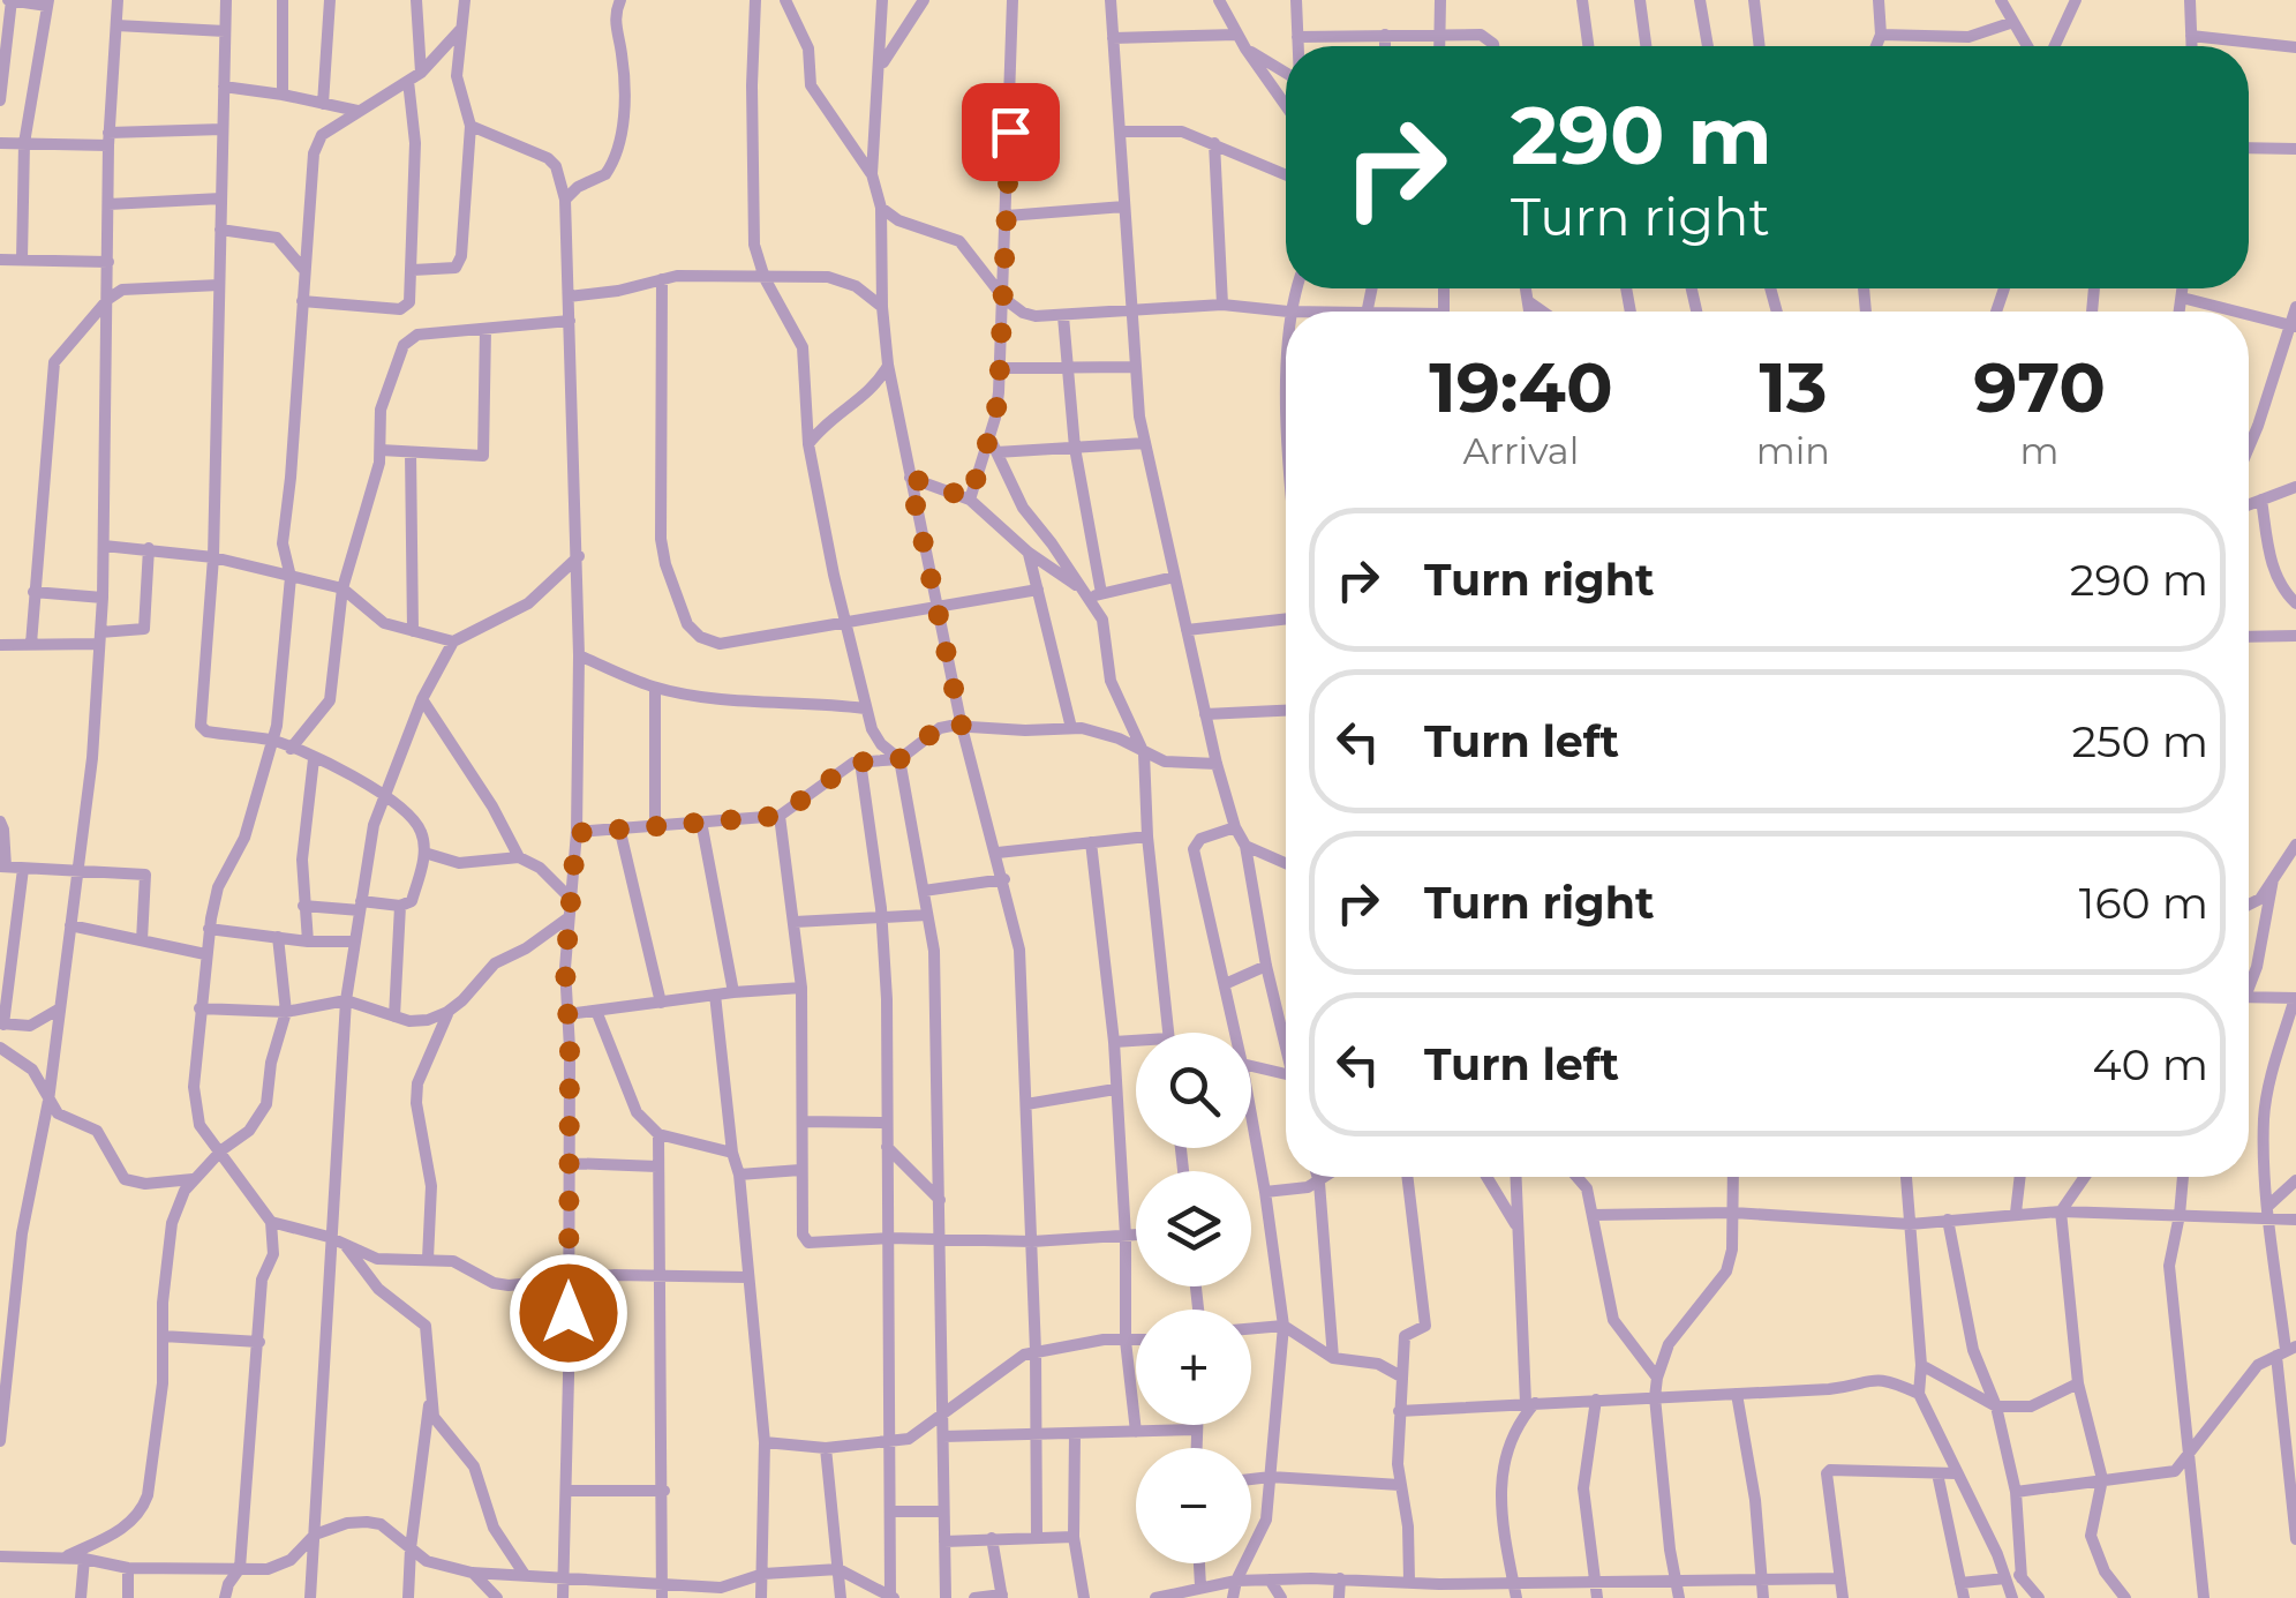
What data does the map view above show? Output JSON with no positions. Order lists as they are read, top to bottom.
{
  "page": {
    "turn": ["290 m", "Turn right"],
    "eta": [
      "19:40",
      "Arrival",
      "13",
      "min",
      "970",
      "m"
    ],
    "list": [
      {
        "name": "Turn right",
        "value": "290 m"
      },
      {
        "name": "Turn left",
        "value": "250 m"
      },
      {
        "name": "Turn right",
        "value": "160 m"
      },
      {
        "name": "Turn left",
        "value": "40 m"
      }
    ],
    "map_buttons": ["+", "−"]
  }
}
